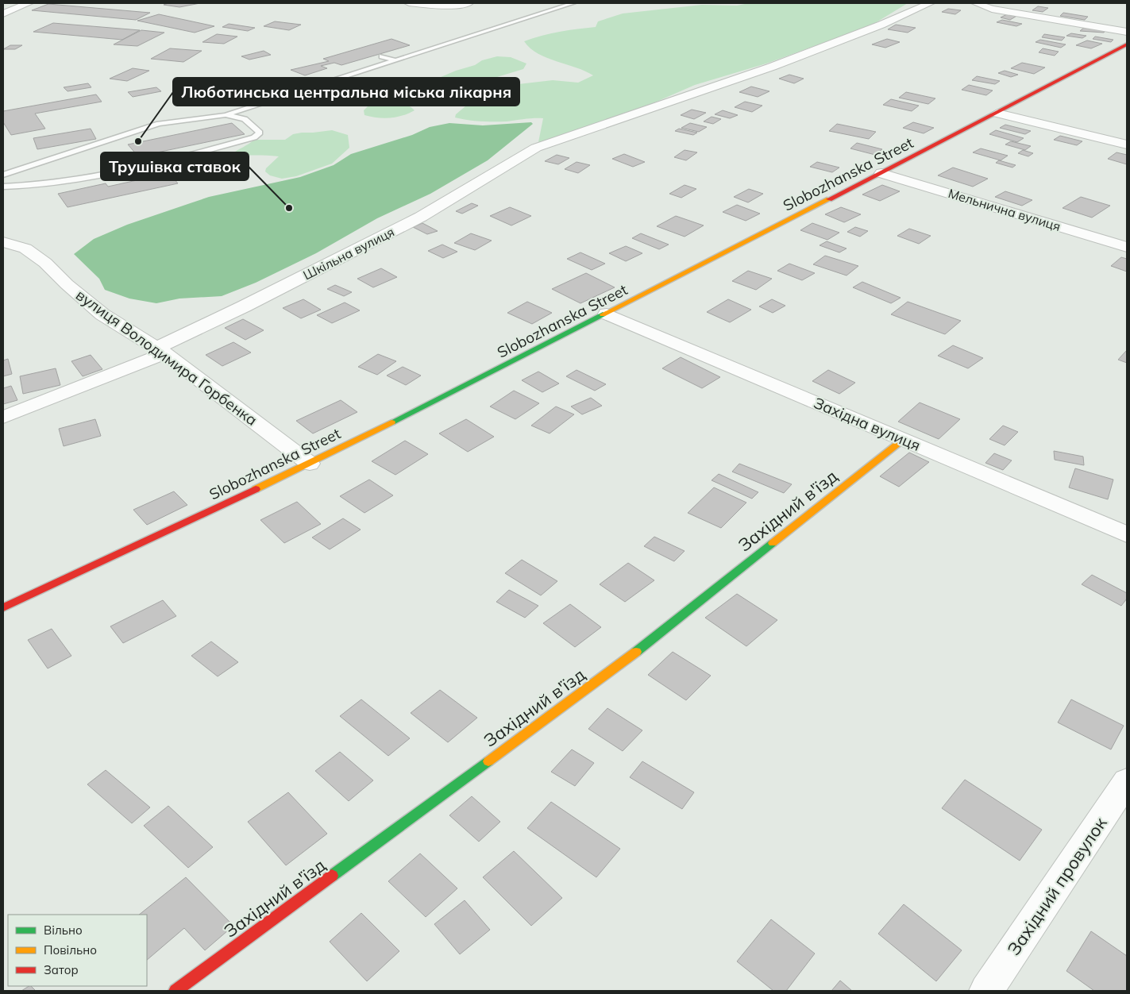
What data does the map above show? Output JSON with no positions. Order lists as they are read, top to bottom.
{
  "streets": {
    "street": [
      "Slobozhanska Street",
      "Мельнична вулиця",
      "Шкільна вулиця",
      "вулиця Володимира Горбенка",
      "Західна вулиця",
      "Західний в'їзд",
      "Західний провулок"
    ]
  },
  "crossings": [
    ["Slobozhanska Street", "Мельнична вулиця"],
    ["Slobozhanska Street", "вулиця Володимира Горбенка"],
    ["Slobozhanska Street", "Західна вулиця"],
    ["Шкільна вулиця", "вулиця Володимира Горбенка"],
    ["Західна вулиця", "Західний в'їзд"]
  ],
  "places": ["Люботинська центральна міська лікарня", "Трушівка ставок"],
  "legend": ["Вільно", "Повільно", "Затор"]
}
